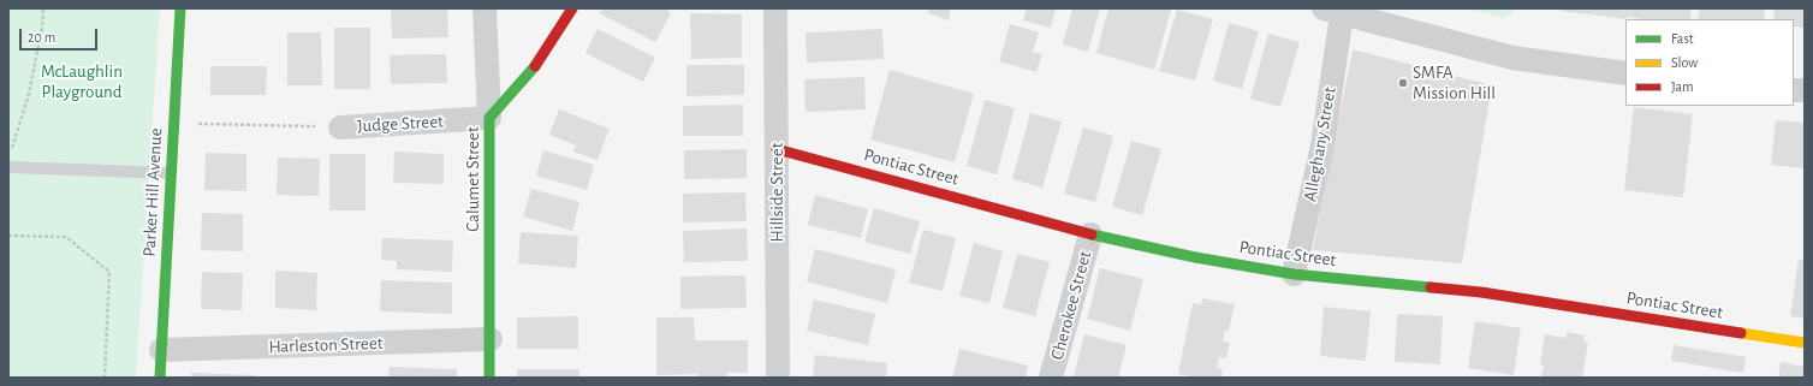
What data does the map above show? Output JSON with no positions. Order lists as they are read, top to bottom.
{
  "streets": {
    "street": [
      "Judge Street",
      "Alleghany Street",
      "Pontiac Street",
      "Calumet Street",
      "Parker Hill Avenue",
      "Hillside Street",
      "Cherokee Street",
      "Harleston Street"
    ]
  },
  "crossings": [
    ["Judge Street", "Calumet Street"],
    ["Alleghany Street", "Pontiac Street"],
    ["Pontiac Street", "Hillside Street"],
    ["Pontiac Street", "Cherokee Street"],
    ["Calumet Street", "Harleston Street"],
    ["Parker Hill Avenue", "Harleston Street"]
  ],
  "parks": ["McLaughlin Playground"],
  "places": ["SMFA Mission Hill"],
  "legend": ["Fast", "Slow", "Jam"],
  "scale_bar": "20 m"
}
